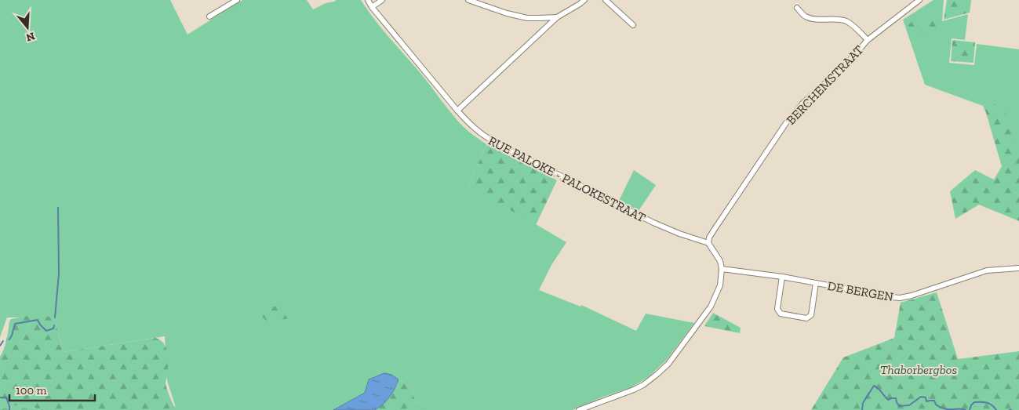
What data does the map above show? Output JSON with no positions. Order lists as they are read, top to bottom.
{
  "streets": {
    "street": ["BERCHEMSTRAAT", "RUE PALOKE - PALOKESTRAAT", "DE BERGEN"]
  },
  "crossings": [
    ["BERCHEMSTRAAT", "RUE PALOKE - PALOKESTRAAT"]
  ],
  "parks": ["Thaborbergbos"],
  "scale_bar": "100 m",
  "north": "bottom"
}
